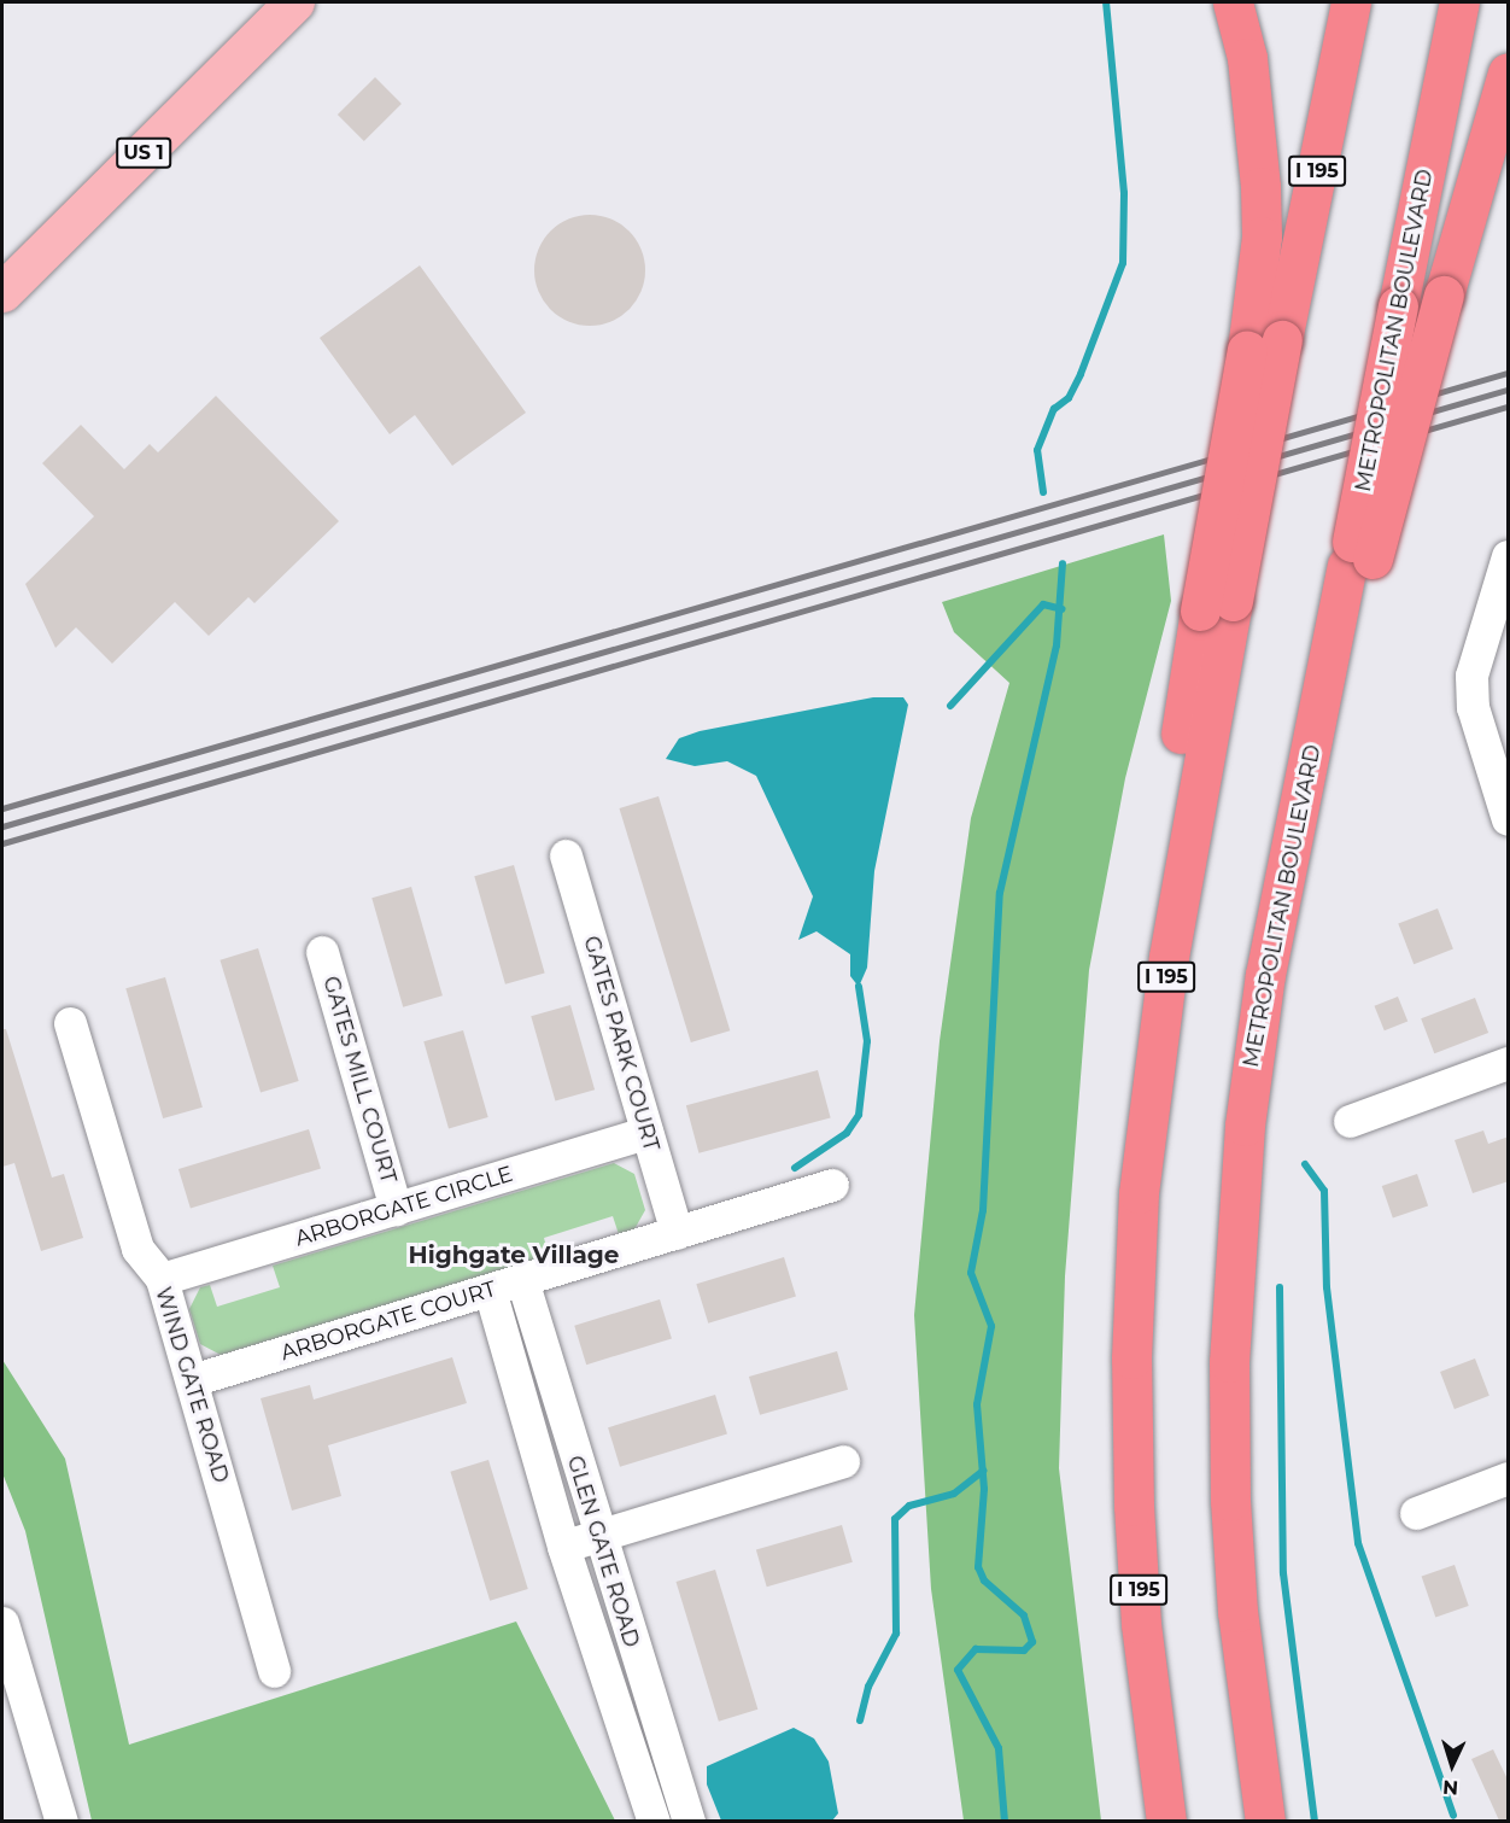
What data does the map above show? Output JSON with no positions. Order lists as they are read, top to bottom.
{
  "streets": {
    "highway": ["I 195", "METROPOLITAN BOULEVARD"],
    "main road": ["US 1"],
    "street": [
      "GATES PARK COURT",
      "GATES MILL COURT",
      "ARBORGATE CIRCLE",
      "ARBORGATE COURT",
      "WIND GATE ROAD",
      "GLEN GATE ROAD"
    ]
  },
  "crossings": [
    ["GATES PARK COURT", "ARBORGATE CIRCLE"],
    ["GATES PARK COURT", "ARBORGATE COURT"],
    ["GATES MILL COURT", "ARBORGATE CIRCLE"],
    ["ARBORGATE CIRCLE", "WIND GATE ROAD"],
    ["ARBORGATE COURT", "WIND GATE ROAD"],
    ["ARBORGATE COURT", "GLEN GATE ROAD"]
  ],
  "districts": ["Highgate Village"],
  "north": "bottom"
}
